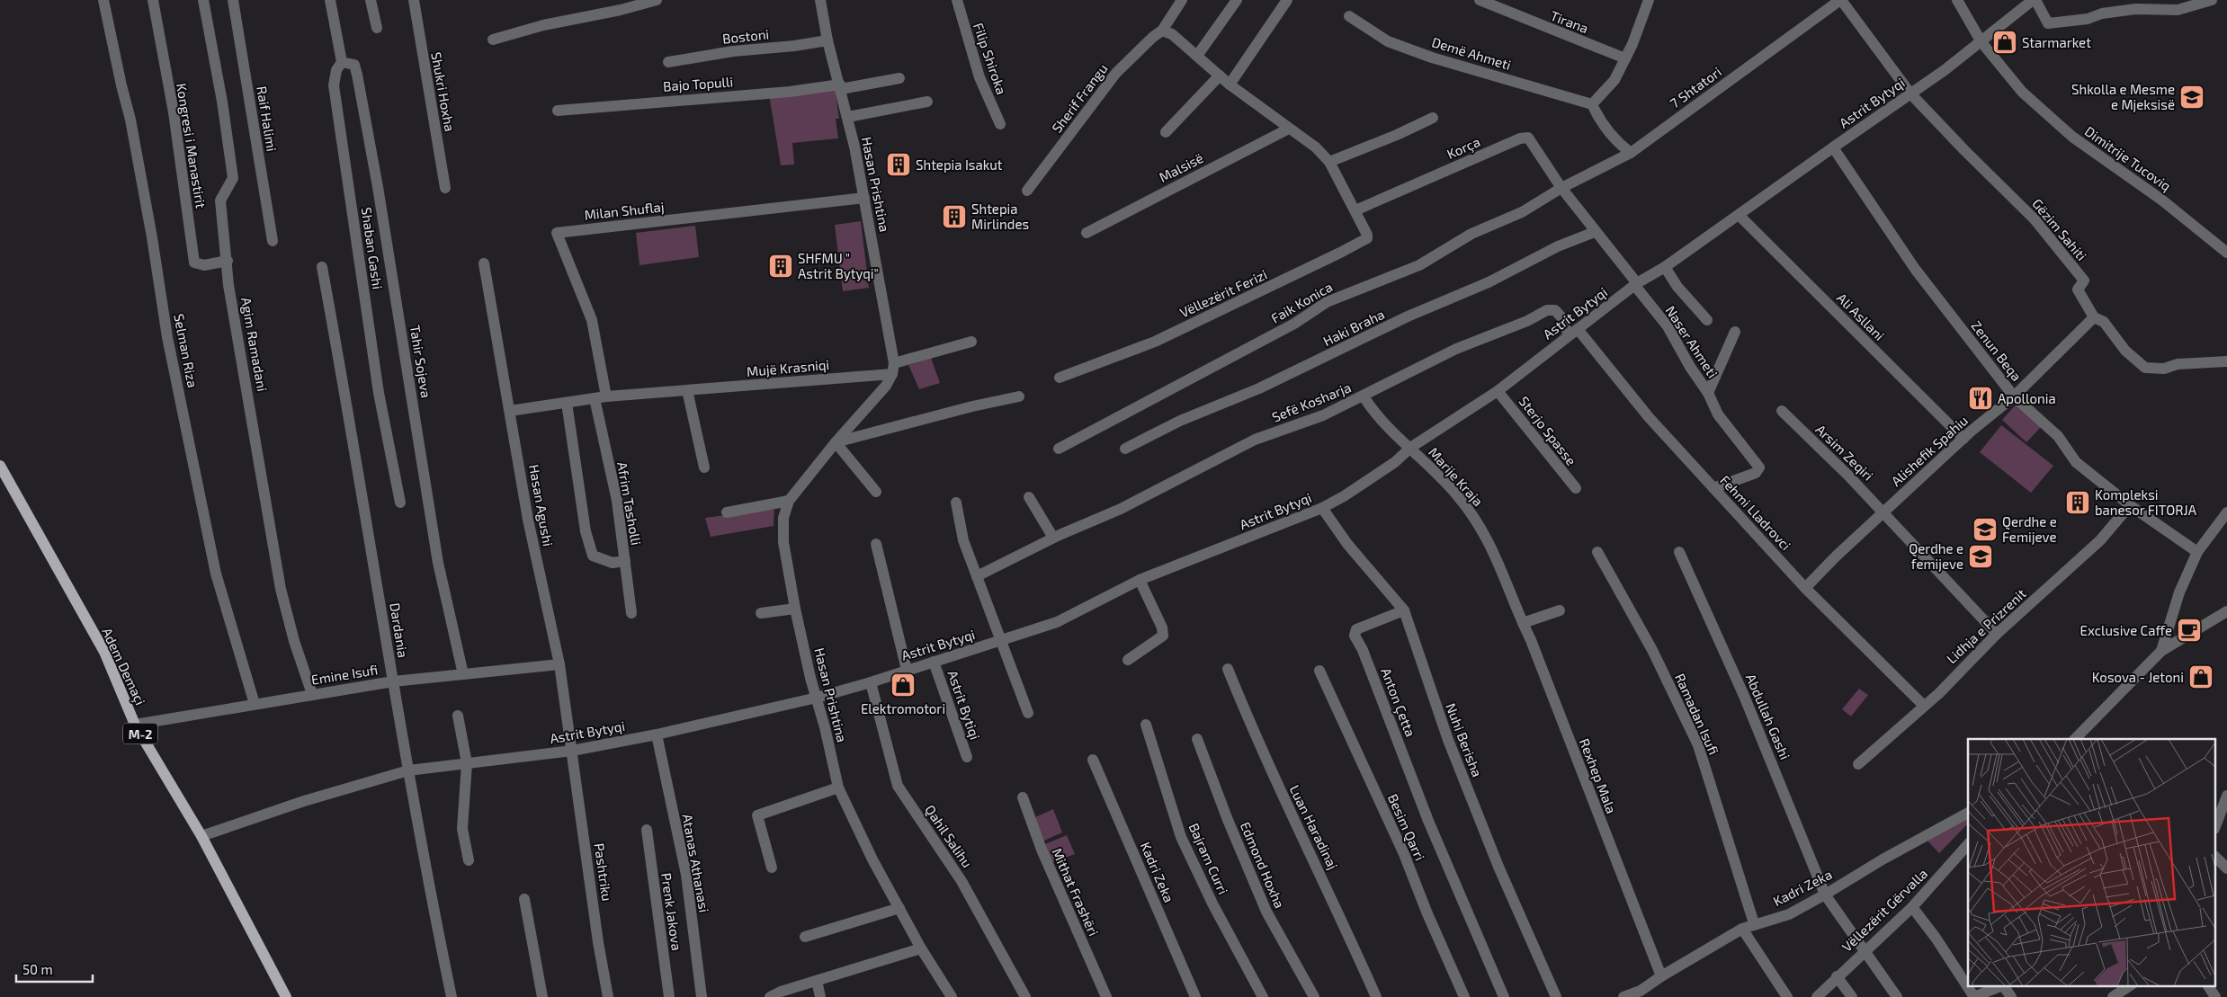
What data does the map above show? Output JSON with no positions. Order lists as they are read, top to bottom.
{
  "streets": {
    "main road": ["Adem Demaçi", "M-2"],
    "street": [
      "Tirana",
      "Bostoni",
      "Demë Ahmeti",
      "Filip Shiroka",
      "Bajo Topulli",
      "7 Shtatori",
      "Shukri Hoxha",
      "Sherif Frangu",
      "Astrit Bytyqi",
      "Raif Halimi",
      "Kongresi i Manastirit",
      "Korça",
      "Dimitrije Tucoviq",
      "Malsisë",
      "Hasan Prishtina",
      "Milan Shuflaj",
      "Gëzim Sahiti",
      "Shaban Gashi",
      "Vëllezërit Ferizi",
      "Faik Konica",
      "Ali Asllani",
      "Haki Braha",
      "Naser Ahmeti",
      "Agim Ramadani",
      "Selman Riza",
      "Zenun Beqa",
      "Tahir Sojeva",
      "Mujë Krasniqi",
      "Sefë Kosharja",
      "Sterjo Spasse",
      "Alishefik Spahiu",
      "Arsim Zeqiri",
      "Marije Kraja",
      "Afrim Tasholli",
      "Hasan Agushi",
      "Fehmi Lladrovci",
      "Lidhja e Prizrenit",
      "Dardania",
      "Emine Isufi",
      "Anton Çetta",
      "Astrit Bytiqi",
      "Ramadan Isufi",
      "Abdullah Gashi",
      "Nuhi Berisha",
      "Rexhep Mala",
      "Luan Haradinaj",
      "Besim Qarri",
      "Qahil Salihu",
      "Bajram Curri",
      "Atanas Athanasi",
      "Edmond Hoxha",
      "Pashtriku",
      "Kadri Zeka",
      "Mithat Frashëri",
      "Vëllezërit Gërvalla",
      "Prenk Jakova"
    ]
  },
  "crossings": [
    ["Bostoni", "Hasan Prishtina"],
    ["Bajo Topulli", "Hasan Prishtina"],
    ["7 Shtatori", "Korça"],
    ["7 Shtatori", "Faik Konica"],
    ["7 Shtatori", "Naser Ahmeti"],
    ["Astrit Bytyqi", "Dimitrije Tucoviq"],
    ["Astrit Bytyqi", "Hasan Prishtina"],
    ["Astrit Bytyqi", "Gëzim Sahiti"],
    ["Astrit Bytyqi", "Ali Asllani"],
    ["Astrit Bytyqi", "Naser Ahmeti"],
    ["Astrit Bytyqi", "Zenun Beqa"],
    ["Astrit Bytyqi", "Sefë Kosharja"],
    ["Astrit Bytyqi", "Sterjo Spasse"],
    ["Astrit Bytyqi", "Marije Kraja"],
    ["Astrit Bytyqi", "Hasan Agushi"],
    ["Astrit Bytyqi", "Fehmi Lladrovci"],
    ["Astrit Bytyqi", "Dardania"],
    ["Astrit Bytyqi", "Adem Demaçi"],
    ["Astrit Bytyqi", "Astrit Bytiqi"],
    ["Astrit Bytyqi", "Nuhi Berisha"],
    ["Astrit Bytyqi", "Qahil Salihu"],
    ["Astrit Bytyqi", "Atanas Athanasi"],
    ["Astrit Bytyqi", "Pashtriku"],
    ["Kongresi i Manastirit", "Agim Ramadani"],
    ["Korça", "Vëllezërit Ferizi"],
    ["Korça", "Faik Konica"],
    ["Korça", "Naser Ahmeti"],
    ["Hasan Prishtina", "Milan Shuflaj"],
    ["Hasan Prishtina", "Mujë Krasniqi"],
    ["Milan Shuflaj", "Mujë Krasniqi"],
    ["Milan Shuflaj", "Afrim Tasholli"],
    ["Gëzim Sahiti", "Alishefik Spahiu"],
    ["Shaban Gashi", "Tahir Sojeva"],
    ["Faik Konica", "Naser Ahmeti"],
    ["Ali Asllani", "Alishefik Spahiu"],
    ["Haki Braha", "Naser Ahmeti"],
    ["Naser Ahmeti", "Fehmi Lladrovci"],
    ["Agim Ramadani", "Emine Isufi"],
    ["Selman Riza", "Emine Isufi"],
    ["Zenun Beqa", "Alishefik Spahiu"],
    ["Zenun Beqa", "Lidhja e Prizrenit"],
    ["Tahir Sojeva", "Emine Isufi"],
    ["Mujë Krasniqi", "Afrim Tasholli"],
    ["Mujë Krasniqi", "Hasan Agushi"],
    ["Sefë Kosharja", "Fehmi Lladrovci"],
    ["Alishefik Spahiu", "Arsim Zeqiri"],
    ["Alishefik Spahiu", "Fehmi Lladrovci"],
    ["Arsim Zeqiri", "Lidhja e Prizrenit"],
    ["Marije Kraja", "Rexhep Mala"],
    ["Hasan Agushi", "Emine Isufi"],
    ["Hasan Agushi", "Pashtriku"],
    ["Fehmi Lladrovci", "Lidhja e Prizrenit"],
    ["Dardania", "Emine Isufi"],
    ["Adem Demaçi", "Emine Isufi"],
    ["Anton Çetta", "Nuhi Berisha"],
    ["Ramadan Isufi", "Kadri Zeka"],
    ["Abdullah Gashi", "Kadri Zeka"],
    ["Abdullah Gashi", "Vëllezërit Gërvalla"],
    ["Rexhep Mala", "Kadri Zeka"]
  ],
  "places": {
    "shop": ["Starmarket", "Kosova - Jetoni", "Elektromotori"],
    "school or university": ["Shkolla e Mesme e Mjeksisë", "Qerdhe e Femijeve", "Qerdhe e femijeve"],
    "building": [
      "Shtepia Isakut",
      "Shtepia Mirlindes",
      "SHFMU \" Astrit Bytyqi\"",
      "Kompleksi banesor FITORJA"
    ],
    "restaurant": ["Apollonia"],
    "cafe": ["Exclusive Caffe"]
  },
  "scale_bar": "50 m"
}
